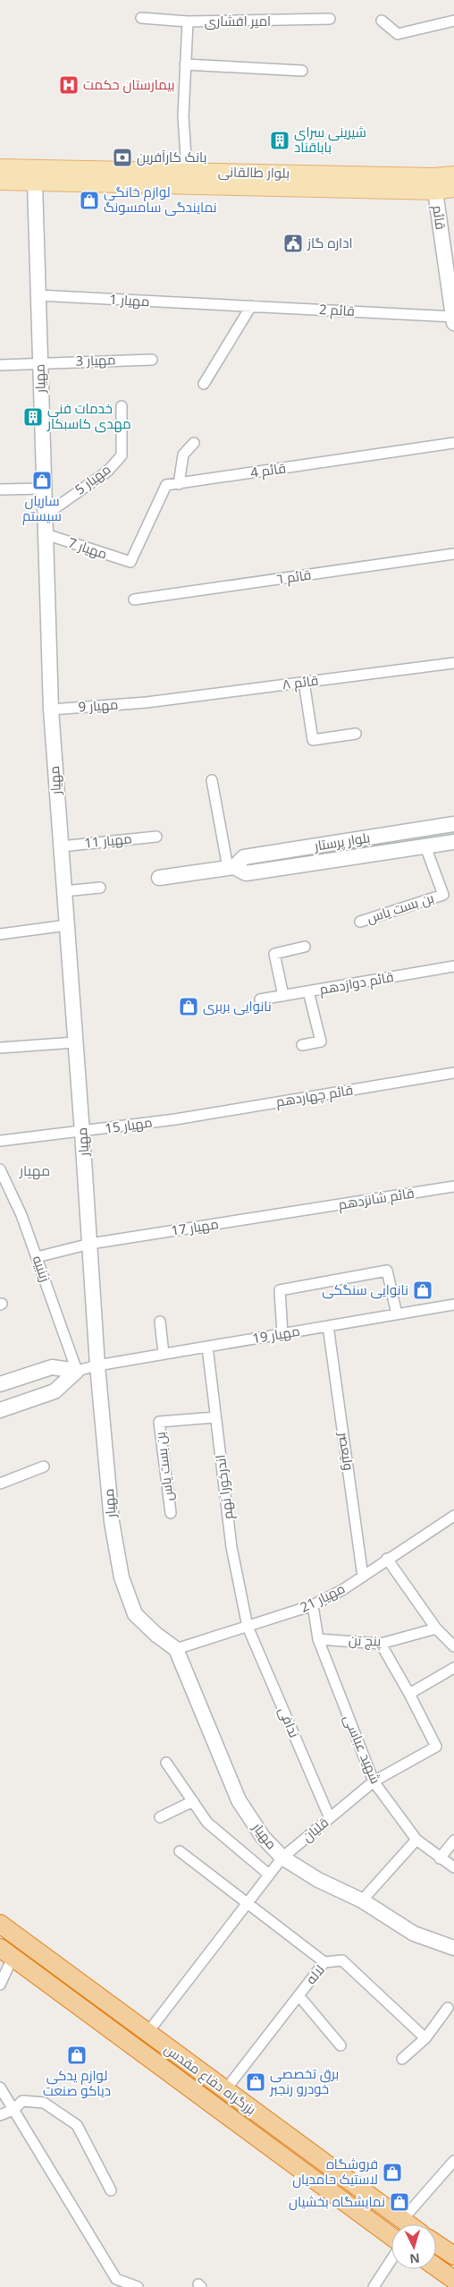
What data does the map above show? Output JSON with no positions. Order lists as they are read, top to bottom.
{
  "streets": {
    "highway": ["بزرگراه دفاع مقدس"],
    "main road": ["بلوار طالقانی"],
    "street": [
      "امیر افشاری",
      "قائم",
      "مهیار 1",
      "قائم 2",
      "مهیار 3",
      "مهیار",
      "قائم 4",
      "مهیار 5",
      "مهیار 7",
      "قائم ٦",
      "قائم ٨",
      "مهیار 9",
      "مهیار 11",
      "بلوار پرستار",
      "بن بست یاس",
      "قائم دوازدهم",
      "قائم چهاردهم",
      "مهیار 15",
      "قائم شانزدهم",
      "مهیار 17",
      "زینبیه",
      "مهیار 19",
      "ولیعصر",
      "اندرخورا نهم",
      "مهیار 21",
      "پنج تن",
      "ندافی",
      "شهید عباسی",
      "قلیان",
      "لاله"
    ]
  },
  "crossings": [
    ["امیر افشاری", "بلوار طالقانی"],
    ["بلوار طالقانی", "قائم"],
    ["بلوار طالقانی", "مهیار"],
    ["قائم", "قائم 2"],
    ["مهیار 1", "قائم 2"],
    ["مهیار 1", "مهیار"],
    ["مهیار 3", "مهیار"],
    ["مهیار", "مهیار 5"],
    ["مهیار", "مهیار 7"],
    ["مهیار", "مهیار 9"],
    ["مهیار", "مهیار 11"],
    ["مهیار", "مهیار 15"],
    ["مهیار", "مهیار 17"],
    ["مهیار", "مهیار 19"],
    ["مهیار", "مهیار 21"],
    ["مهیار", "قلیان"],
    ["قائم 4", "مهیار 7"],
    ["قائم ٨", "مهیار 9"],
    ["بلوار پرستار", "بن بست یاس"],
    ["بن بست یاس", "اندرخورا نهم"],
    ["قائم چهاردهم", "مهیار 15"],
    ["قائم شانزدهم", "مهیار 17"],
    ["مهیار 17", "زینبیه"],
    ["زینبیه", "مهیار 19"],
    ["مهیار 19", "ولیعصر"],
    ["مهیار 19", "اندرخورا نهم"],
    ["ولیعصر", "مهیار 21"],
    ["اندرخورا نهم", "مهیار 21"],
    ["اندرخورا نهم", "ندافی"],
    ["مهیار 21", "ندافی"],
    ["مهیار 21", "شهید عباسی"],
    ["پنج تن", "شهید عباسی"],
    ["پنج تن", "قلیان"],
    ["ندافی", "قلیان"],
    ["شهید عباسی", "قلیان"],
    ["قلیان", "بزرگراه دفاع مقدس"],
    ["لاله", "بزرگراه دفاع مقدس"]
  ],
  "districts": ["مهیار"],
  "places": {
    "hospital": ["بیمارستان حکمت"],
    "building": ["شیرینی سرای باباقناد", "خدمات فنی مهدی کاسبکار"],
    "bank": ["بانک کارآفرین"],
    "shop": [
      "لوازم خانگی نمایندگی سامسونگ",
      "ساریان سیستم",
      "نانوایی بربری",
      "نانوایی سنگکی",
      "لوازم یدکی دیاکو صنعت",
      "برق تخصصی خودرو رنجبر",
      "فروشگاه لاستیک حامدیان",
      "نمایشگاه بخشیان"
    ],
    "public building": ["اداره گاز"]
  },
  "north": "bottom"
}
